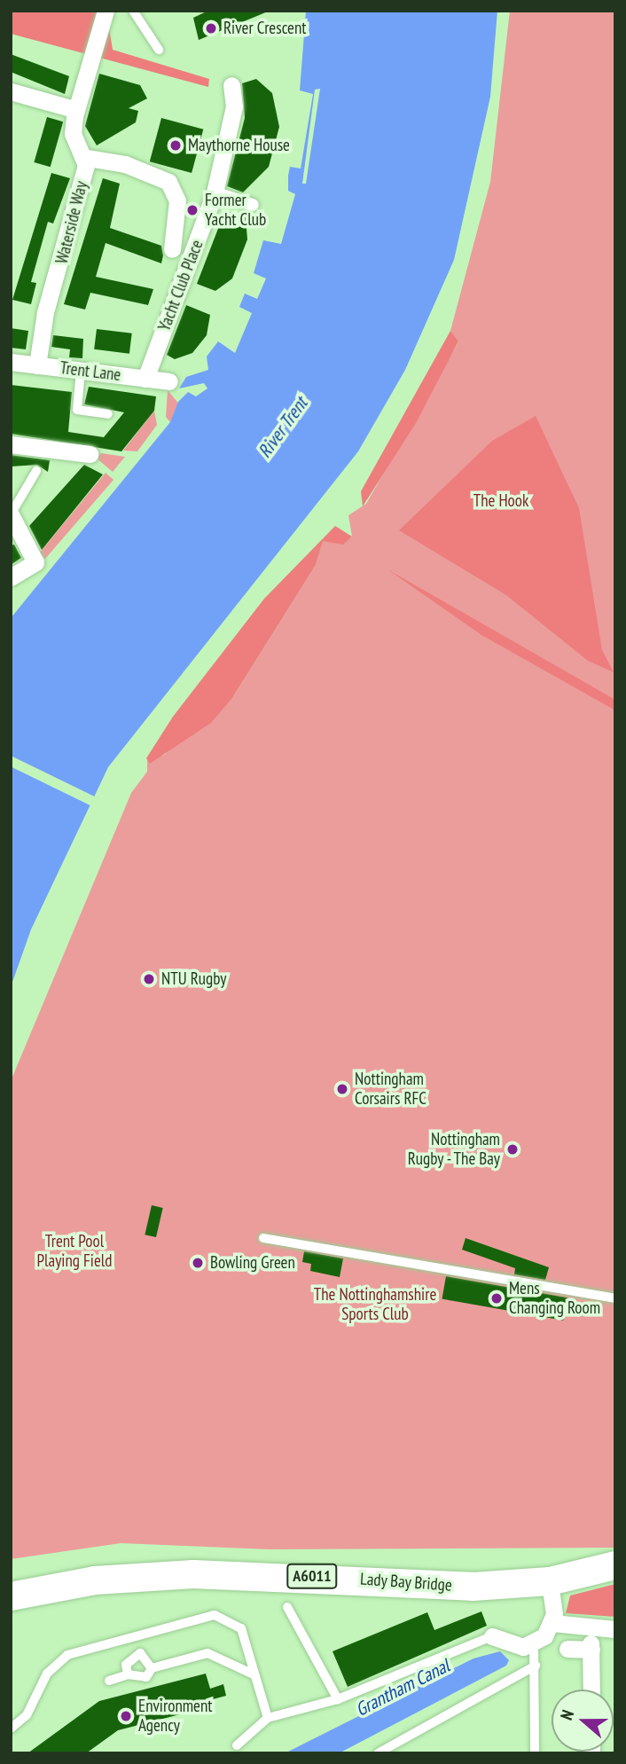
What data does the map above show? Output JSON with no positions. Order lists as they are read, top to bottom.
{
  "streets": {
    "highway": ["A6011", "Lady Bay Bridge"],
    "street": ["Waterside Way", "Yacht Club Place", "Trent Lane"]
  },
  "crossings": [
    ["Waterside Way", "Trent Lane"],
    ["Yacht Club Place", "Trent Lane"]
  ],
  "water": ["River Trent", "Grantham Canal"],
  "parks": ["The Hook", "Trent Pool Playing Field", "The Nottinghamshire Sports Club"],
  "places": [
    "River Crescent",
    "Maythorne House",
    "Former Yacht Club",
    "NTU Rugby",
    "Nottingham Corsairs RFC",
    "Nottingham Rugby - The Bay",
    "Bowling Green",
    "Mens Changing Room",
    "Environment Agency"
  ],
  "north": "left"
}
